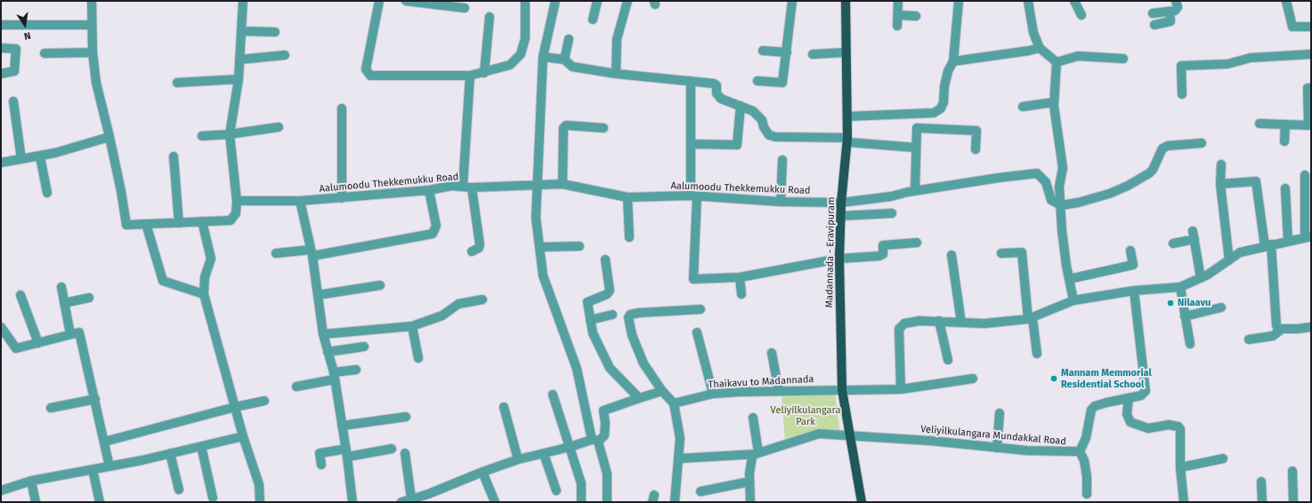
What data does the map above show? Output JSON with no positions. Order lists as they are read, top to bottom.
{
  "streets": {
    "main road": ["Madannada - Eravipuram"],
    "street": ["Aalumoodu Thekkemukku Road", "Thaikavu to Madannada", "Veliyilkulangara Mundakkal Road"]
  },
  "crossings": [
    ["Aalumoodu Thekkemukku Road", "Madannada - Eravipuram"],
    ["Madannada - Eravipuram", "Thaikavu to Madannada"],
    ["Madannada - Eravipuram", "Veliyilkulangara Mundakkal Road"]
  ],
  "parks": ["Veliyilkulangara Park"],
  "places": ["Nilaavu", "Mannam Memmorial Residential School"],
  "north": "bottom"
}
